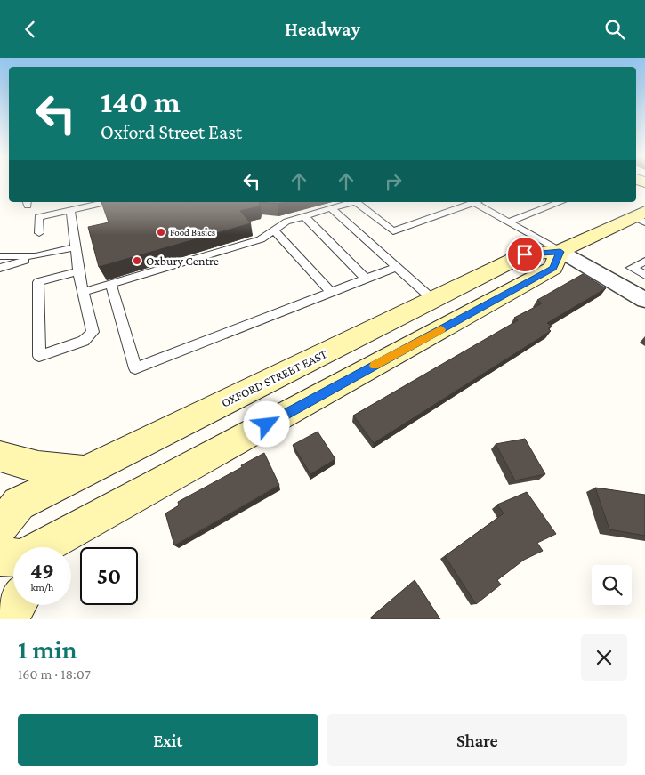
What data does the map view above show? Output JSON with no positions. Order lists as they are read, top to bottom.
{
  "streets": {
    "main road": ["OXFORD STREET EAST"]
  },
  "places": ["Food Basics", "Oxbury Centre"],
  "page": {
    "header": "Headway",
    "turn": ["140 m", "Oxford Street East"],
    "speed": "49 km/h",
    "limit": "50",
    "heading": ["1 min", "160 m · 18:07"],
    "buttons": ["Exit", "Share"]
  }
}
